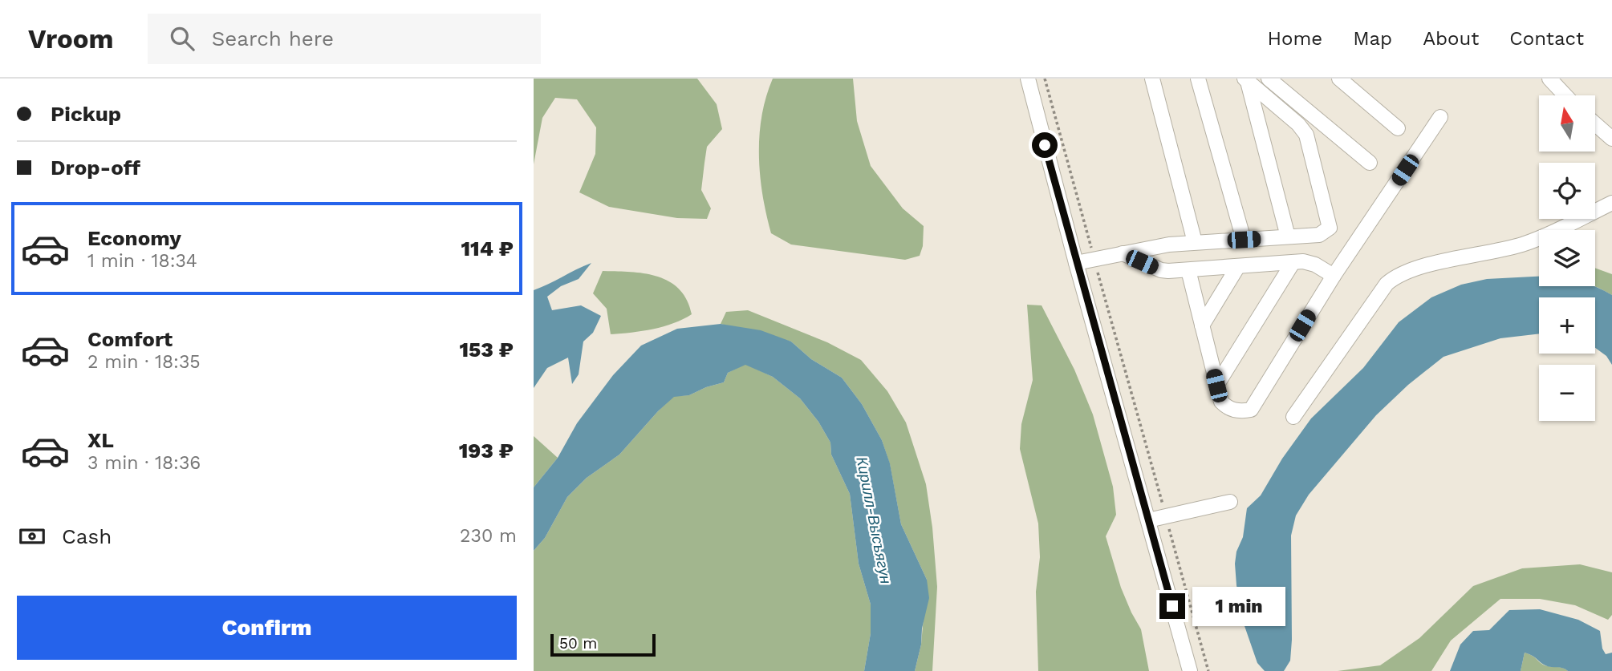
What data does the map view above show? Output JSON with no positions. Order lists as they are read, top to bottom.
{
  "water": ["Кирилл-Высъягун"],
  "scale_bar": "50 m",
  "north": "top",
  "page": {
    "header": "Vroom",
    "search": "Search here",
    "nav": [
      "Home",
      "Map",
      "About",
      "Contact"
    ],
    "banner": ["Pickup", "Drop-off"],
    "map_buttons": ["+", "−"],
    "list": [
      {
        "name": "Economy",
        "note": "1 min · 18:34",
        "value": "114 ₽"
      },
      {
        "name": "Comfort",
        "note": "2 min · 18:35",
        "value": "153 ₽"
      },
      {
        "name": "XL",
        "note": "3 min · 18:36",
        "value": "193 ₽"
      }
    ],
    "pay": ["Cash", "230 m"],
    "buttons": "Confirm",
    "bubble": "1 min",
    "scale": "50 m"
  }
}
